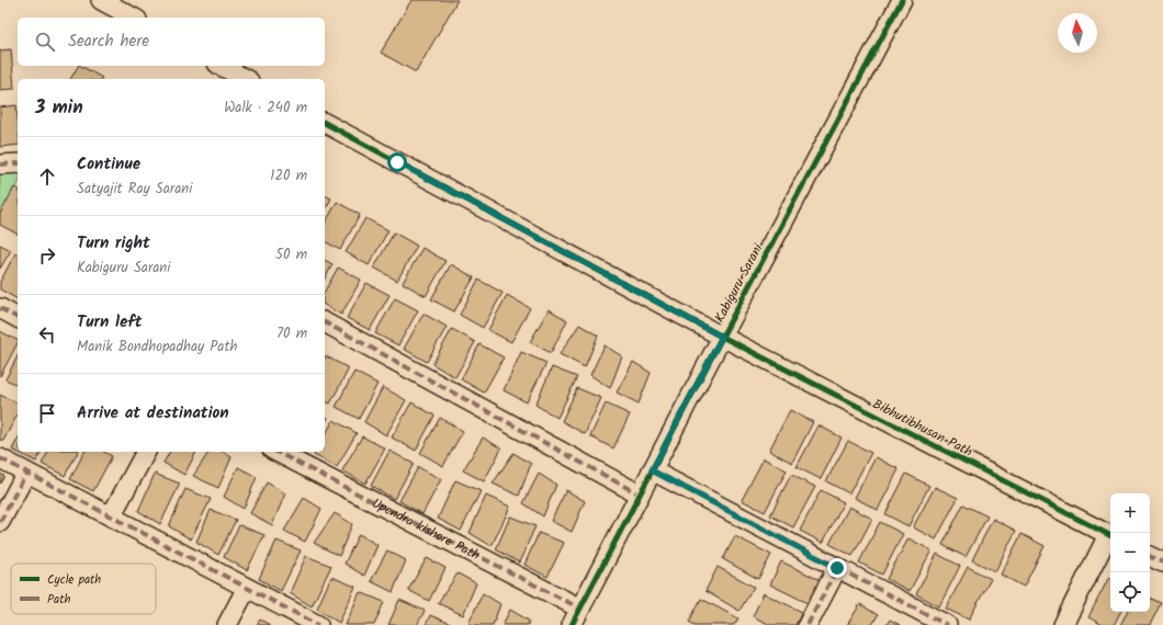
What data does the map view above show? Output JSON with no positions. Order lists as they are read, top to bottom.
{
  "streets": {
    "street": ["Kabiguru Sarani", "Bibhutibhusan Path", "Upendra kishore Path"]
  },
  "crossings": [
    ["Kabiguru Sarani", "Bibhutibhusan Path"],
    ["Kabiguru Sarani", "Upendra kishore Path"]
  ],
  "legend": ["Cycle path", "Path"],
  "north": "top",
  "page": {
    "search": "Search here",
    "heading": ["3 min", "Walk · 240 m"],
    "list": [
      ["Continue", "Satyajit Ray Sarani", "120 m"],
      ["Turn right", "Kabiguru Sarani", "50 m"],
      ["Turn left", "Manik Bondhopadhay Path", "70 m"],
      "Arrive at destination"
    ],
    "map_buttons": ["+", "−"]
  }
}
